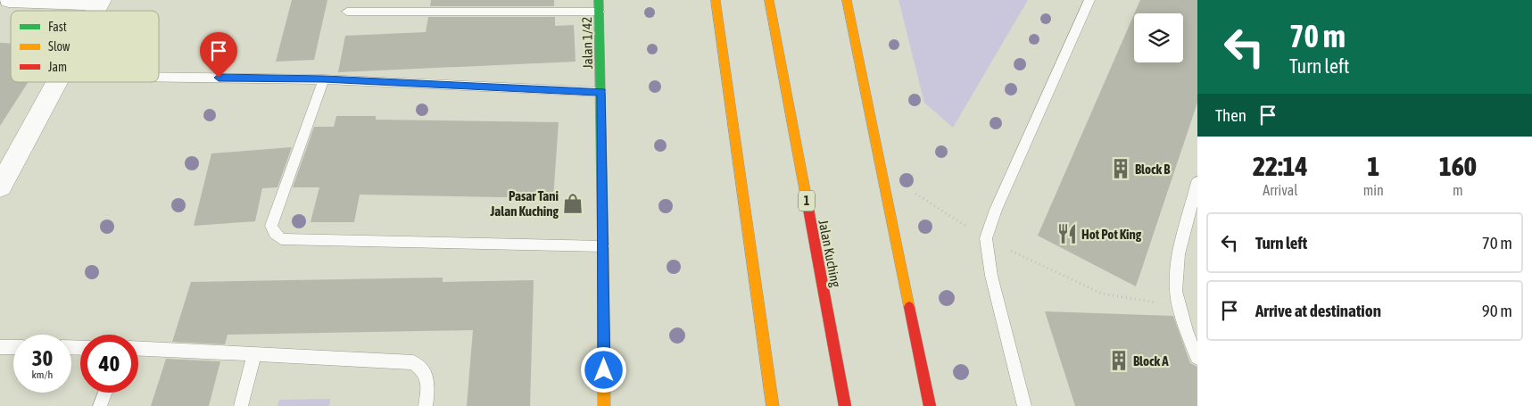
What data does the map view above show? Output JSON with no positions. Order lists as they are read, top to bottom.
{
  "streets": {
    "main road": ["Jalan 1/42", "1", "Jalan Kuching"]
  },
  "places": {
    "building": ["Block B", "Block A"],
    "shop": ["Pasar Tani Jalan Kuching"],
    "restaurant": ["Hot Pot King"]
  },
  "legend": ["Fast", "Slow", "Jam"],
  "page": {
    "turn": ["70 m", "Turn left"],
    "then": "Then",
    "eta": [
      "22:14",
      "Arrival",
      "1",
      "min",
      "160",
      "m"
    ],
    "list": [
      {
        "name": "Turn left",
        "value": "70 m"
      },
      {
        "name": "Arrive at destination",
        "value": "90 m"
      }
    ],
    "speed": "30 km/h",
    "limit": "40"
  }
}
